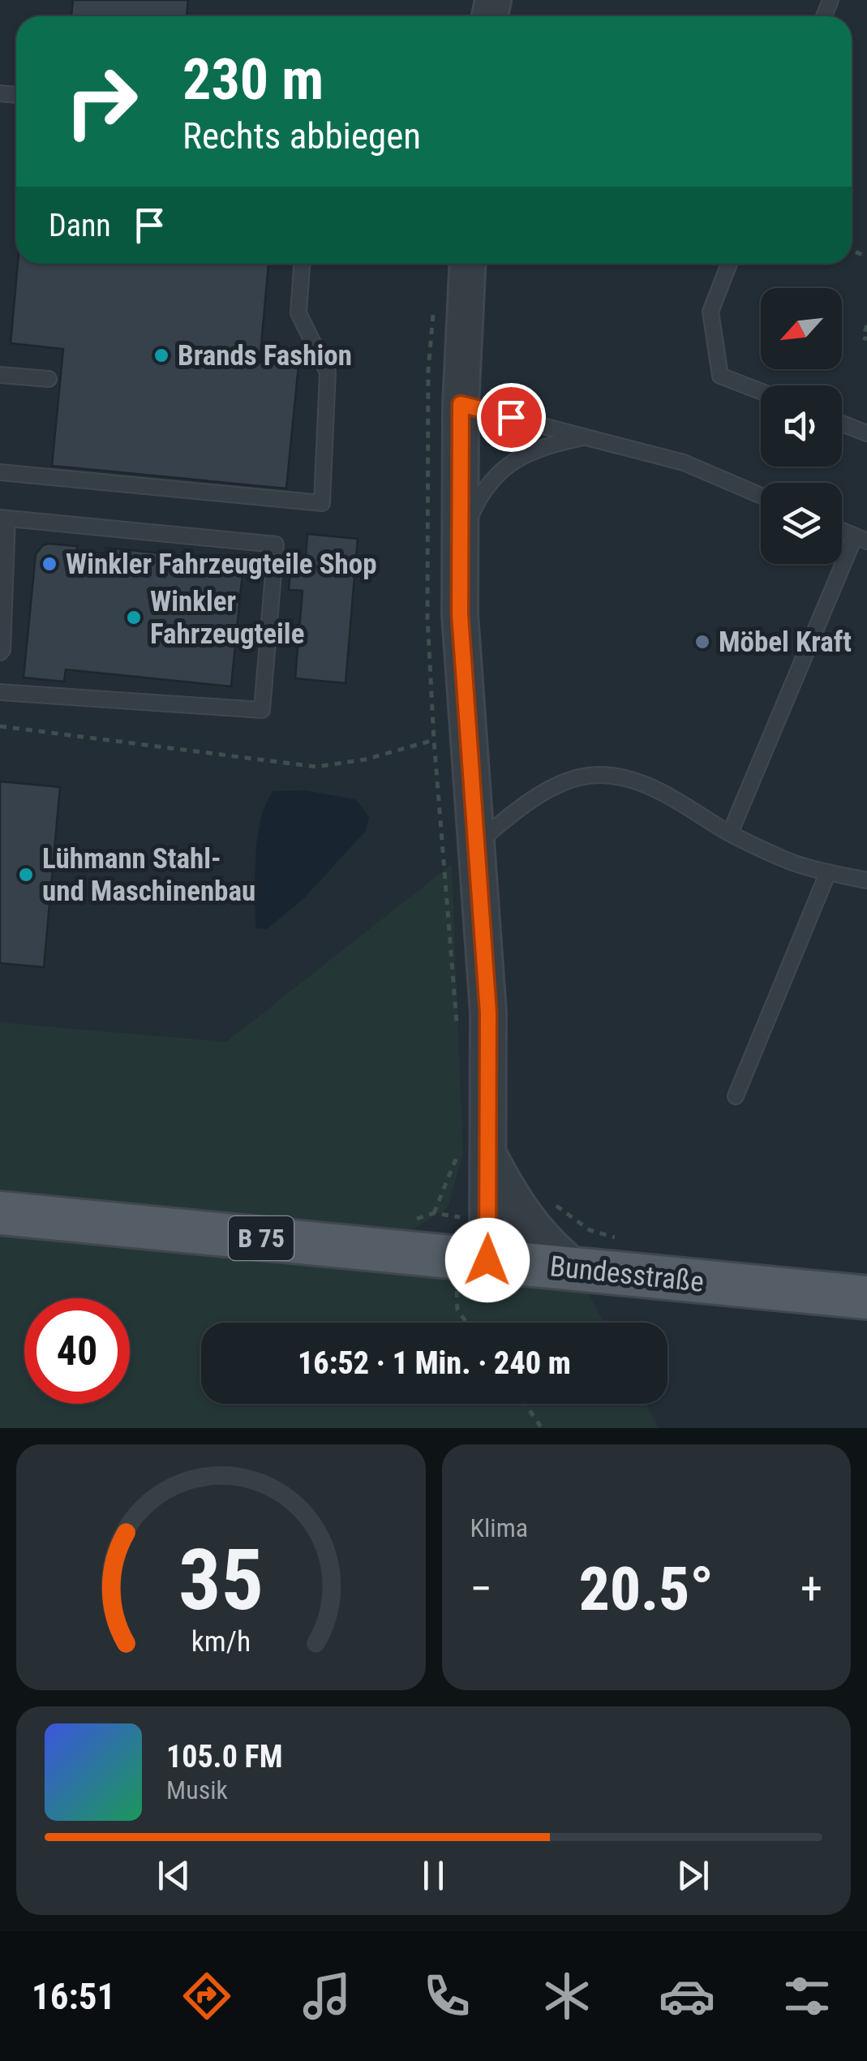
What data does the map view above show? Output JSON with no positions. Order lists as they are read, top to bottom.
{
  "streets": {
    "main road": ["B 75", "Bundesstraße"]
  },
  "places": [
    "Brands Fashion",
    "Winkler Fahrzeugteile Shop",
    "Winkler Fahrzeugteile",
    "Möbel Kraft",
    "Lühmann Stahl- und Maschinenbau"
  ],
  "north": "bottom left",
  "page": {
    "turn": ["230 m", "Rechts abbiegen"],
    "then": "Dann",
    "limit": "40",
    "trip": "16:52 · 1 Min. · 240 m",
    "tile": "Klima",
    "heat": ["−", "20.5°", "+"],
    "song": ["105.0 FM", "Musik"],
    "tabs": "16:51",
    "gauge": ["35", "km/h"]
  }
}
